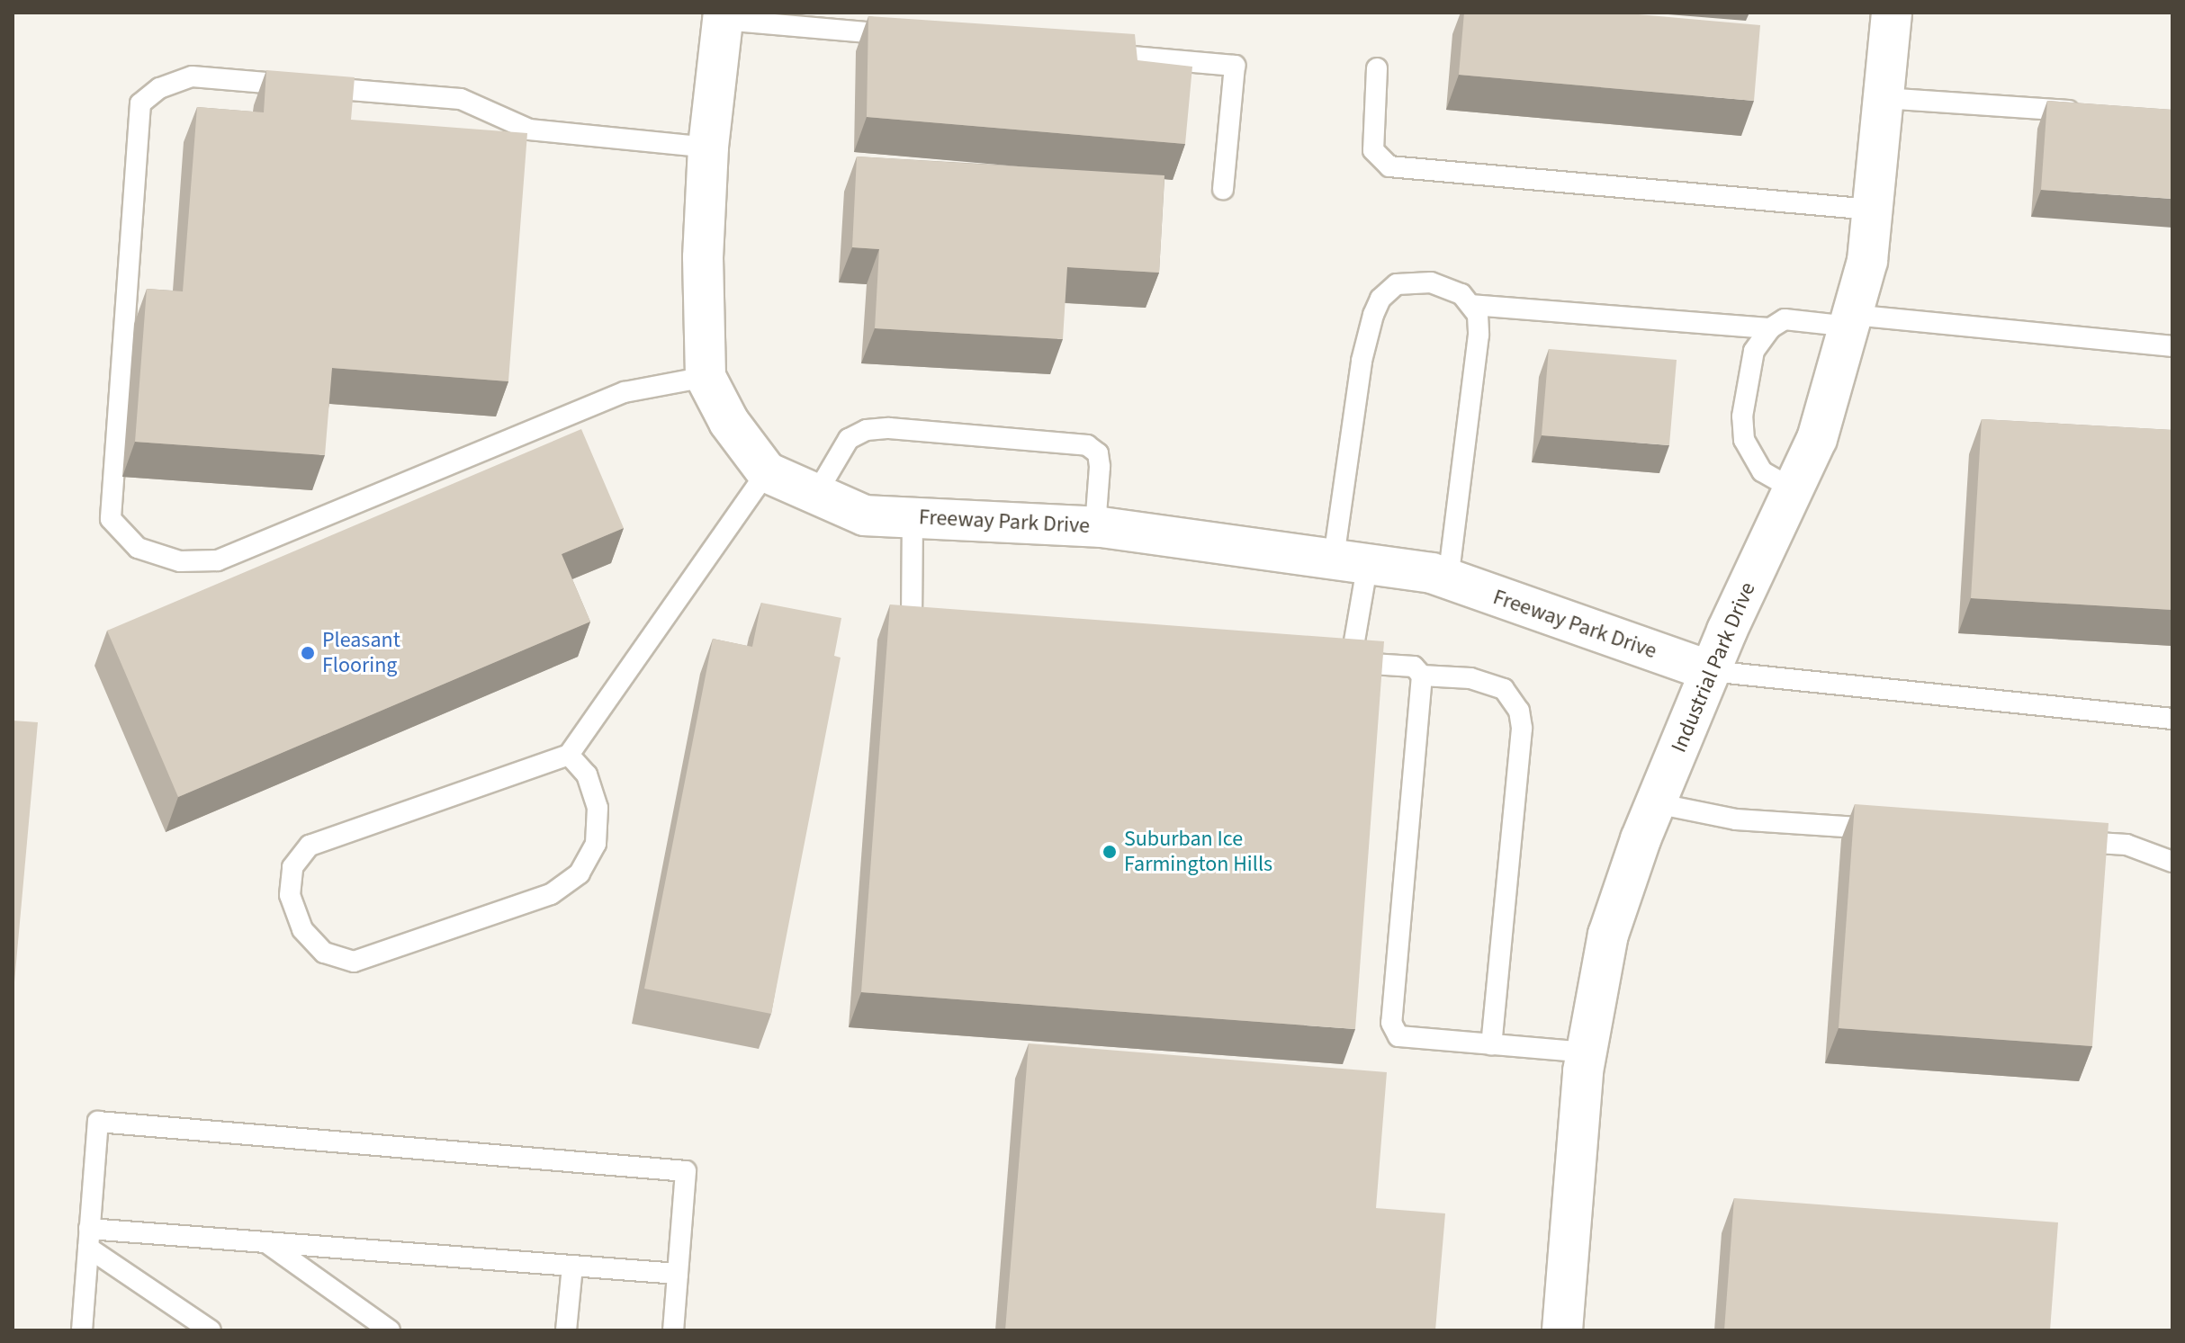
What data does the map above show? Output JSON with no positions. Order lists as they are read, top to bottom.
{
  "streets": {
    "street": ["Freeway Park Drive", "Industrial Park Drive"]
  },
  "crossings": [
    ["Freeway Park Drive", "Industrial Park Drive"]
  ],
  "places": ["Pleasant Flooring", "Suburban Ice Farmington Hills"]
}
